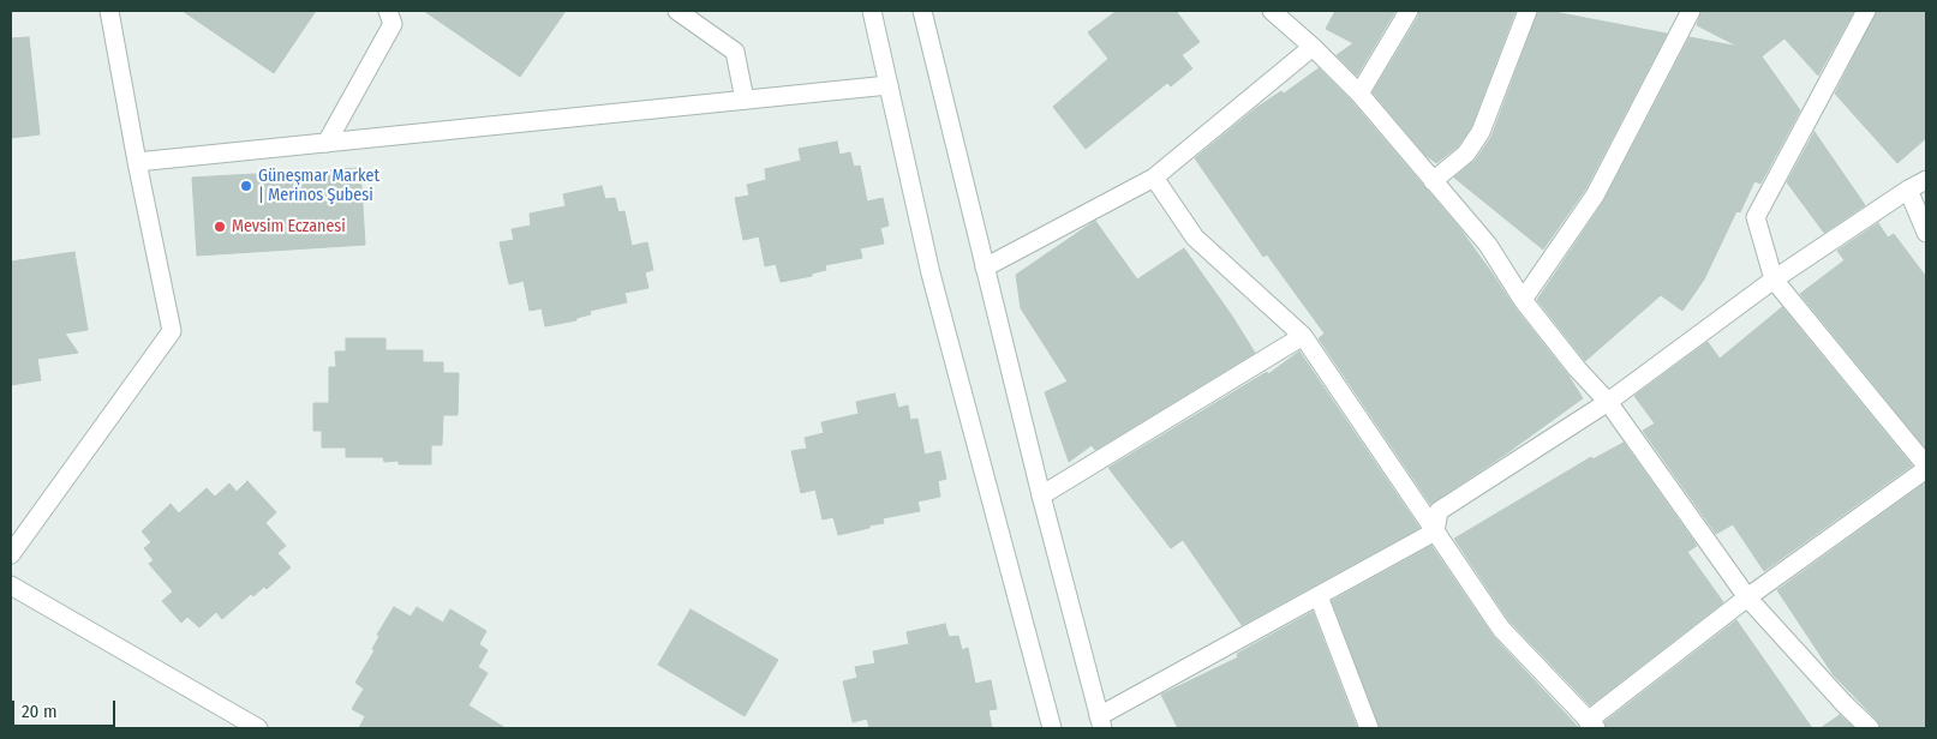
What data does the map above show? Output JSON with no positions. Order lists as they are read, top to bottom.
{
  "places": ["Güneşmar Market | Merinos Şubesi", "Mevsim Eczanesi"],
  "scale_bar": "20 m"
}
